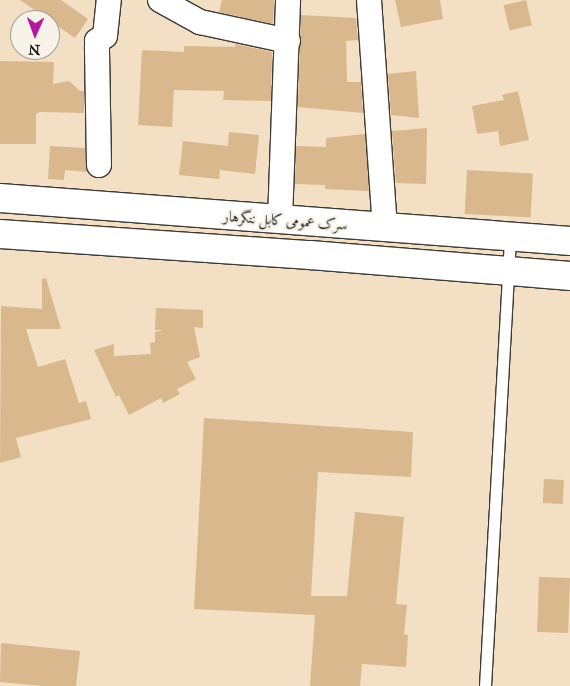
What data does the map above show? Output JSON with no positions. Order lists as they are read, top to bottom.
{
  "streets": {
    "highway": ["سرک عمومی کابل ننگرهار"]
  },
  "north": "bottom"
}
